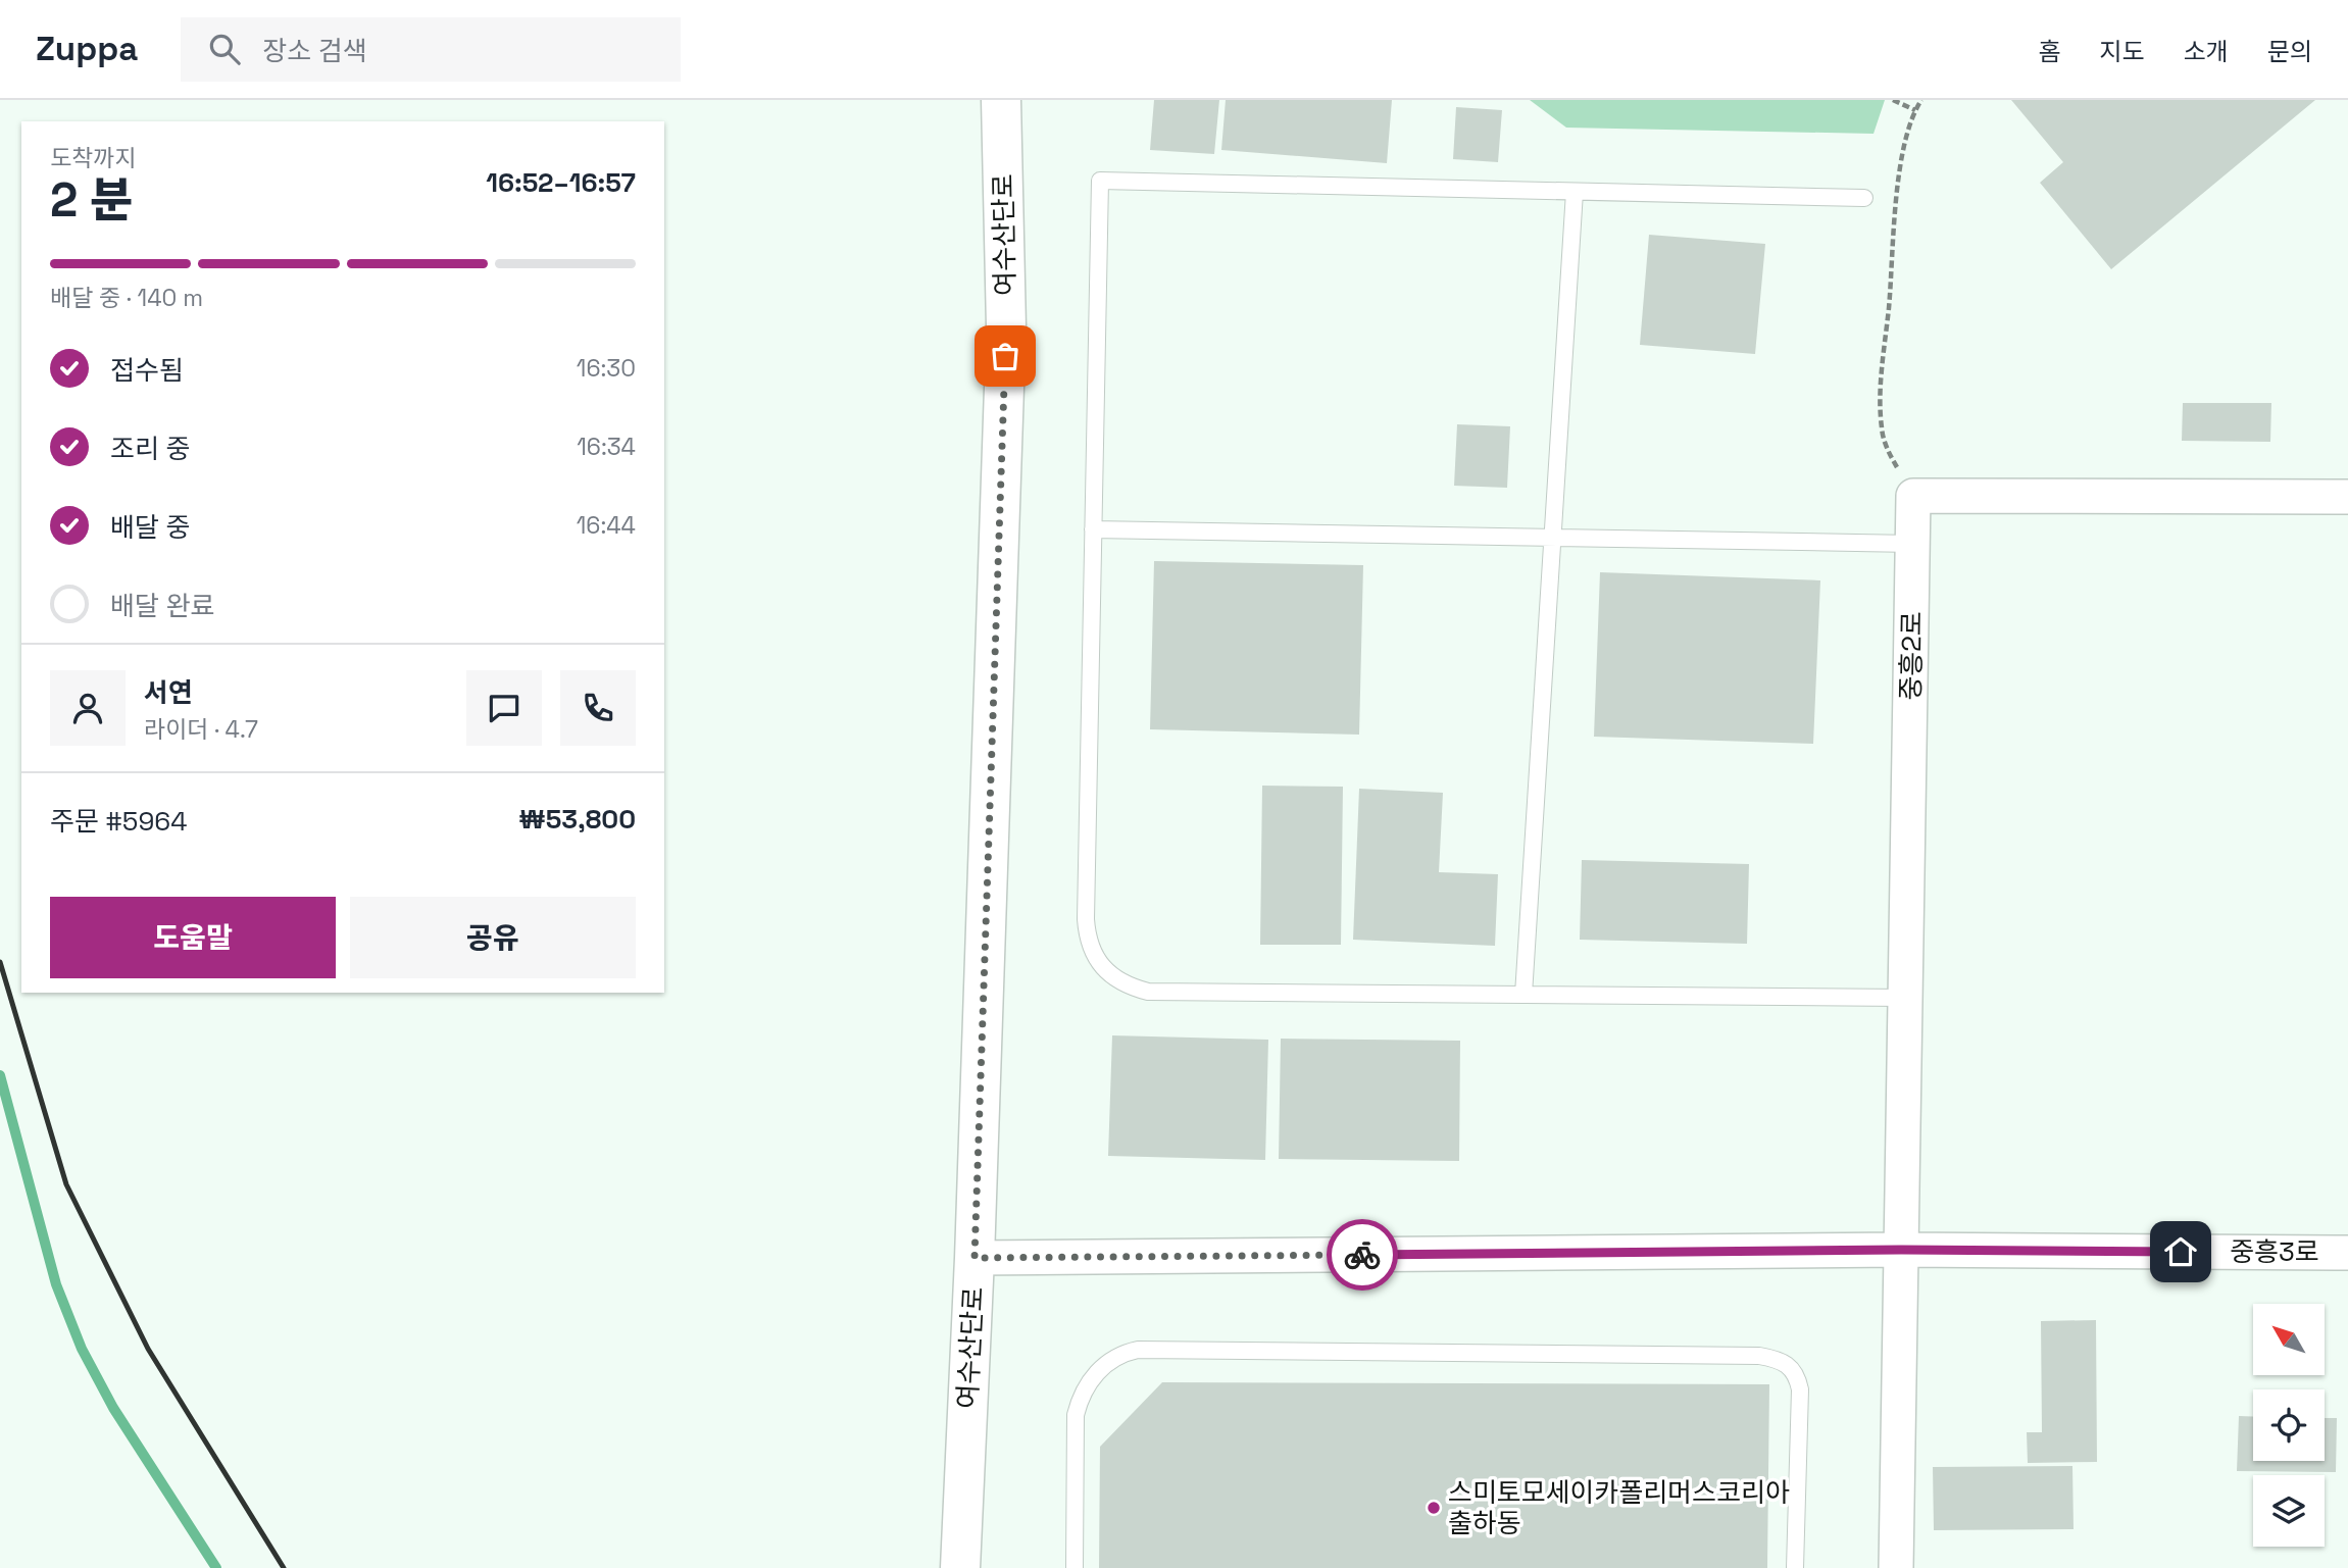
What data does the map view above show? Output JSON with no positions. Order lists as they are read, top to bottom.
{
  "streets": {
    "street": ["여수산단로", "중흥2로", "중흥3로"]
  },
  "crossings": [
    ["여수산단로", "중흥3로"],
    ["중흥2로", "중흥3로"]
  ],
  "places": ["스미토모세이카폴리머스코리아 출하동"],
  "north": "top left",
  "page": {
    "header": "Zuppa",
    "search": "장소 검색",
    "nav": [
      "홈",
      "지도",
      "소개",
      "문의"
    ],
    "heading": ["2 분", "도착까지", "16:52–16:57"],
    "panel": [
      "서연",
      "라이더 · 4.7",
      "주문 #5964",
      "₩53,800"
    ],
    "bar": "배달 중 · 140 m",
    "list": [
      ["접수됨", "16:30"],
      ["조리 중", "16:34"],
      ["배달 중", "16:44"],
      "배달 완료"
    ],
    "buttons": ["도움말", "공유"]
  }
}
